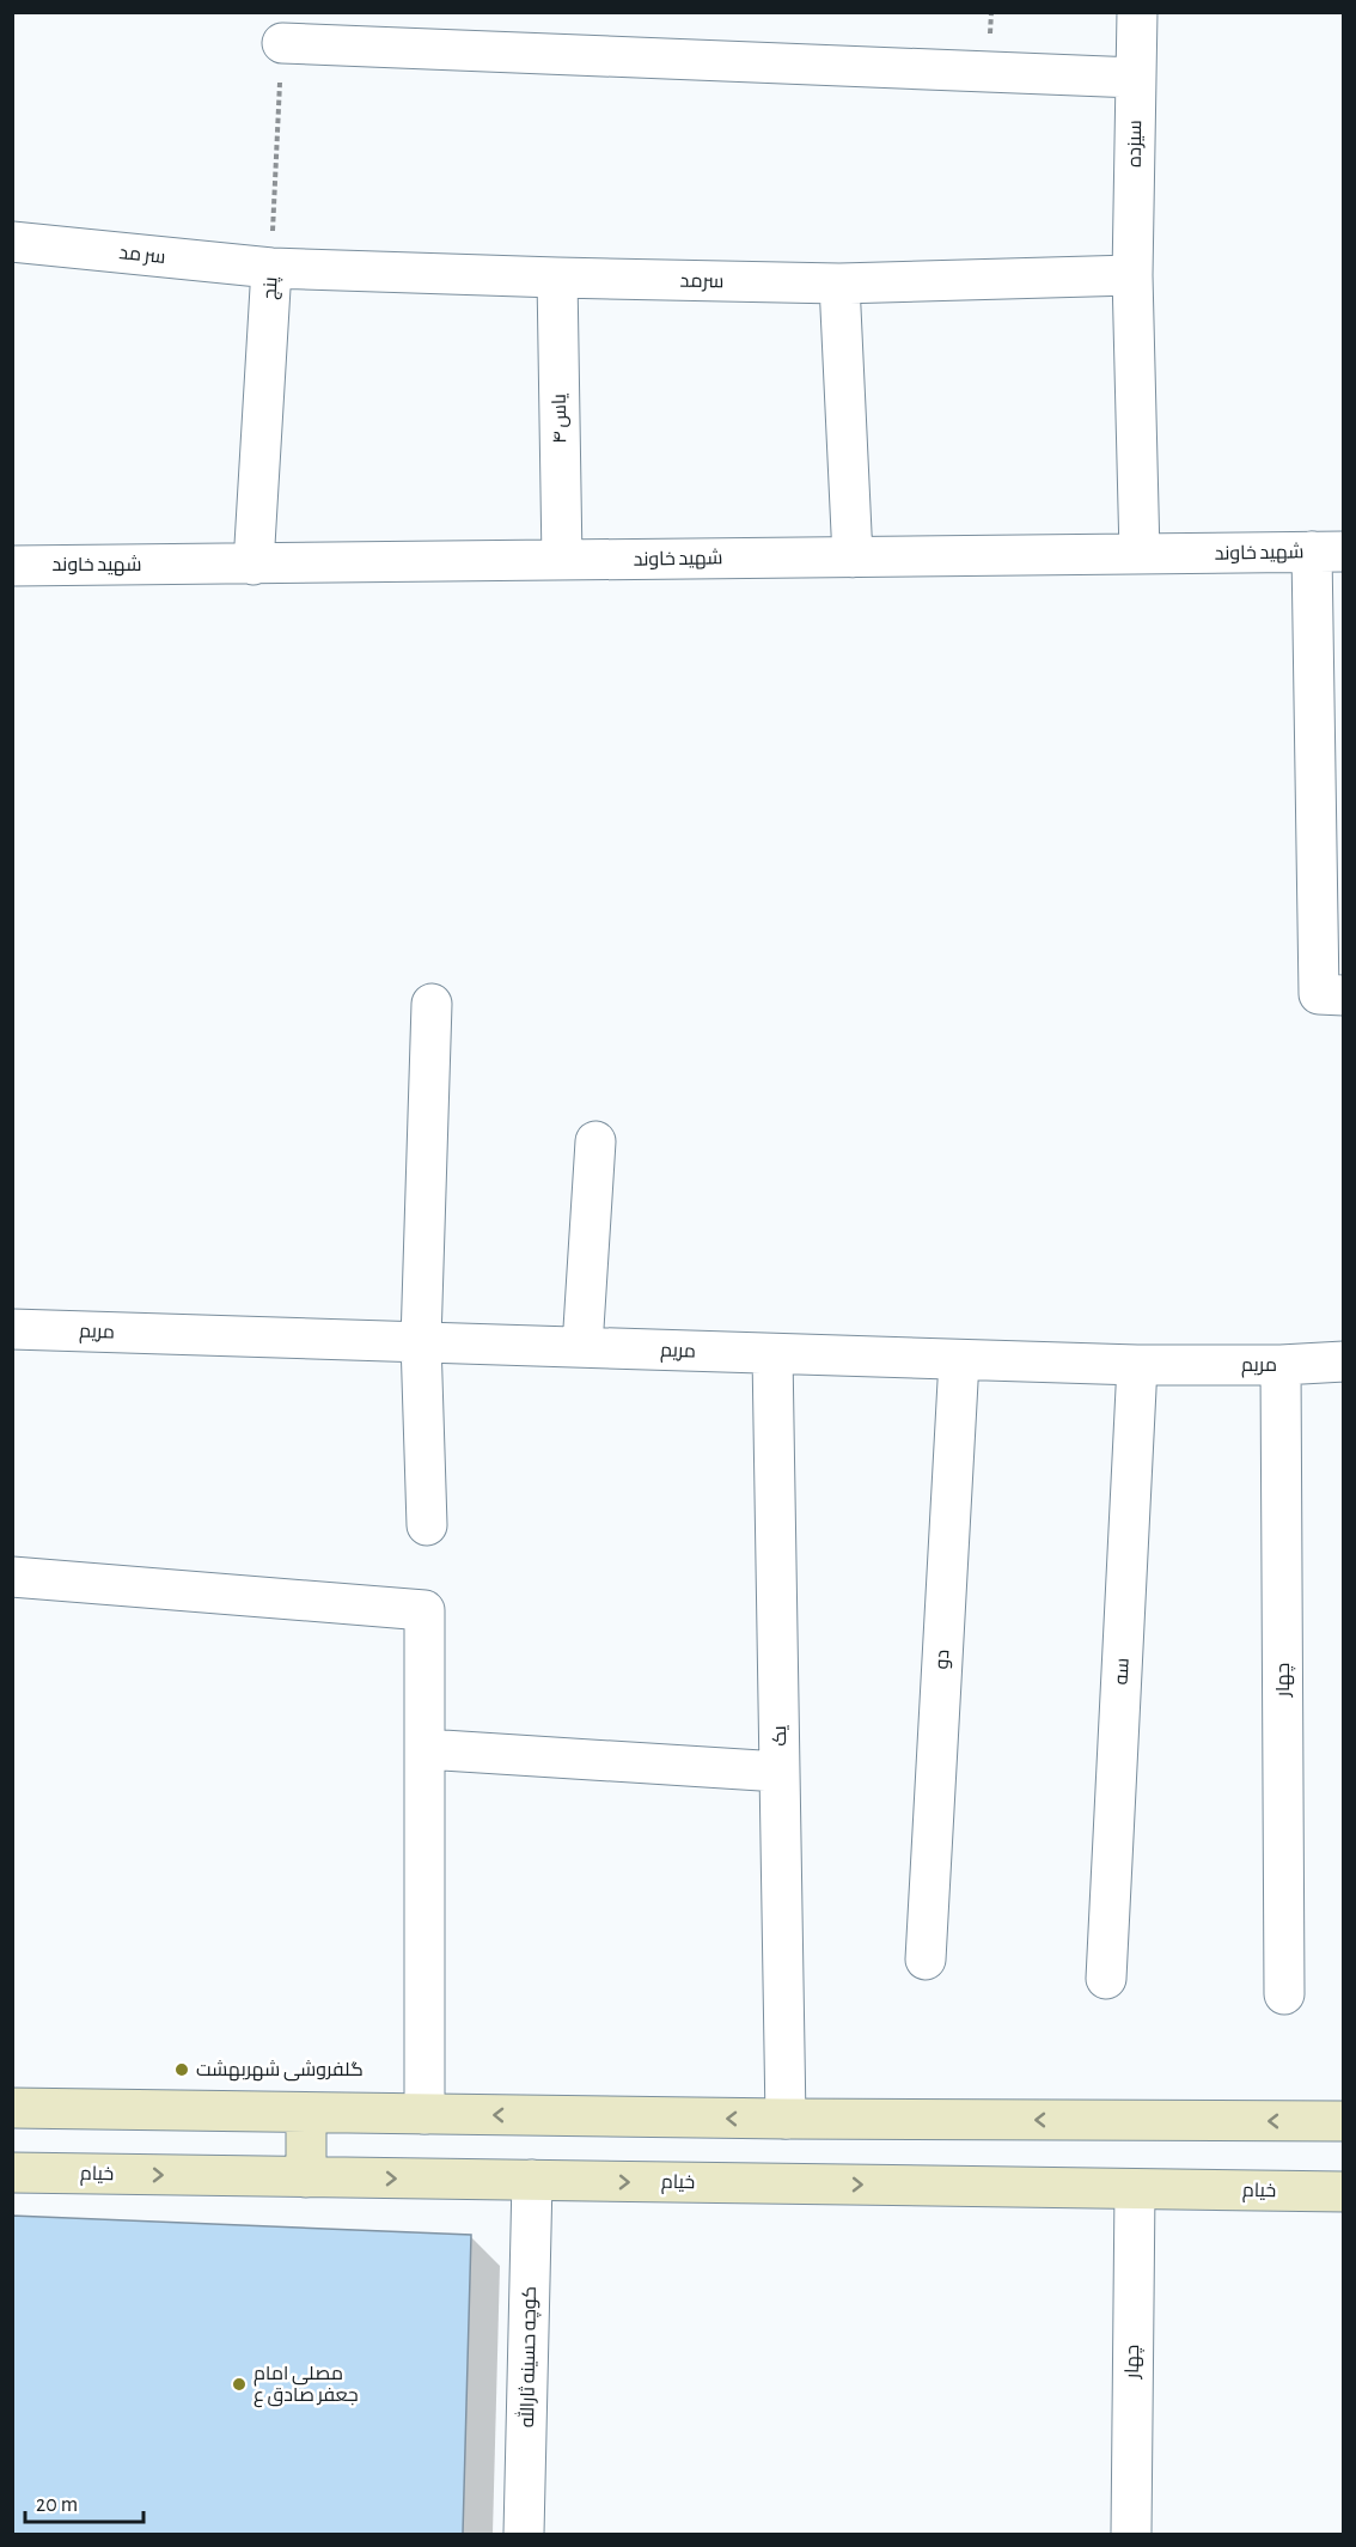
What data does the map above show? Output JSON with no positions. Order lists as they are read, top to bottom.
{
  "streets": {
    "main road": ["خیام"],
    "street": [
      "سیزده",
      "سر مد",
      "سرمد",
      "پنج",
      "یاس ۴",
      "شهید خاوند",
      "مریم",
      "دو",
      "سه",
      "چهار",
      "یک",
      "کوچه حسینه ثارالله"
    ]
  },
  "crossings": [
    ["سیزده", "سرمد"],
    ["سیزده", "شهید خاوند"],
    ["سر مد", "سرمد"],
    ["سر مد", "پنج"],
    ["سرمد", "پنج"],
    ["سرمد", "یاس ۴"],
    ["پنج", "شهید خاوند"],
    ["یاس ۴", "شهید خاوند"],
    ["مریم", "دو"],
    ["مریم", "سه"],
    ["مریم", "چهار"],
    ["مریم", "یک"],
    ["چهار", "خیام"],
    ["خیام", "کوچه حسینه ثارالله"]
  ],
  "places": ["گلفروشی شهربهشت", "مصلی امام جعفر صادق ع"],
  "scale_bar": "20 m"
}
